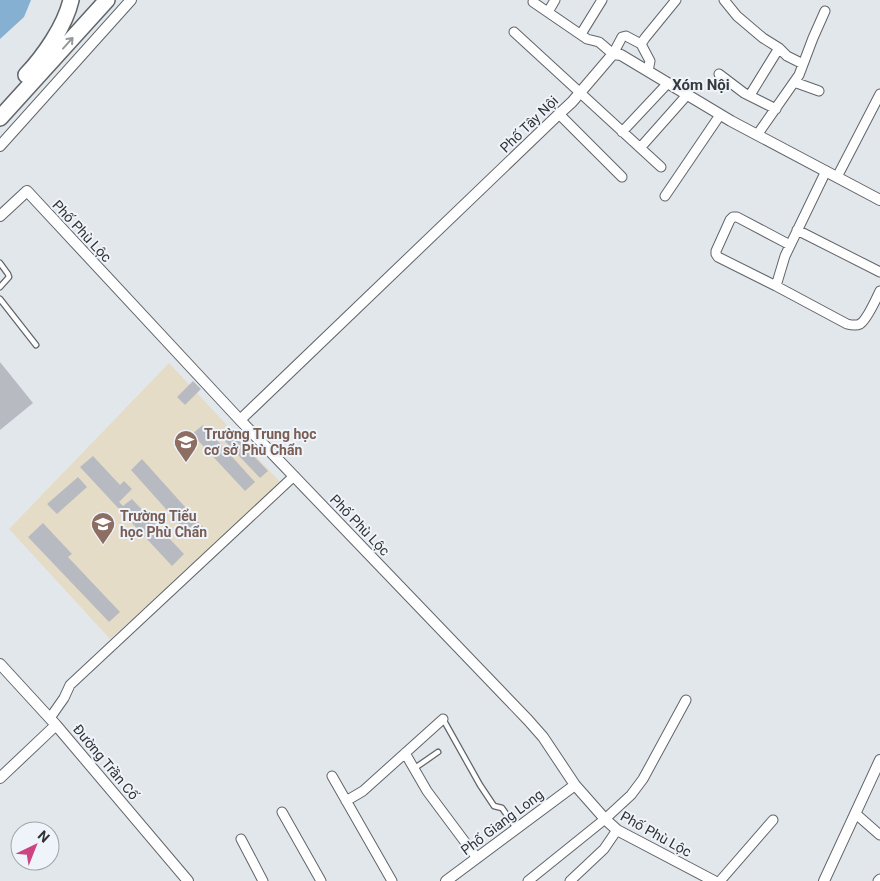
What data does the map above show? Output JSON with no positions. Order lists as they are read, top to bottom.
{
  "streets": {
    "street": [
      "Phố Tây Nội",
      "Phố Phù Lộc",
      "Đường Trần Cố",
      "Phố Giang Long"
    ]
  },
  "crossings": [
    ["Phố Tây Nội", "Phố Phù Lộc"],
    ["Phố Phù Lộc", "Phố Giang Long"]
  ],
  "districts": ["Xóm Nội"],
  "places": {
    "school or university": ["Trường Trung học cơ sở Phù Chẩn", "Trường Tiểu học Phù Chẩn"]
  },
  "north": "top right"
}
